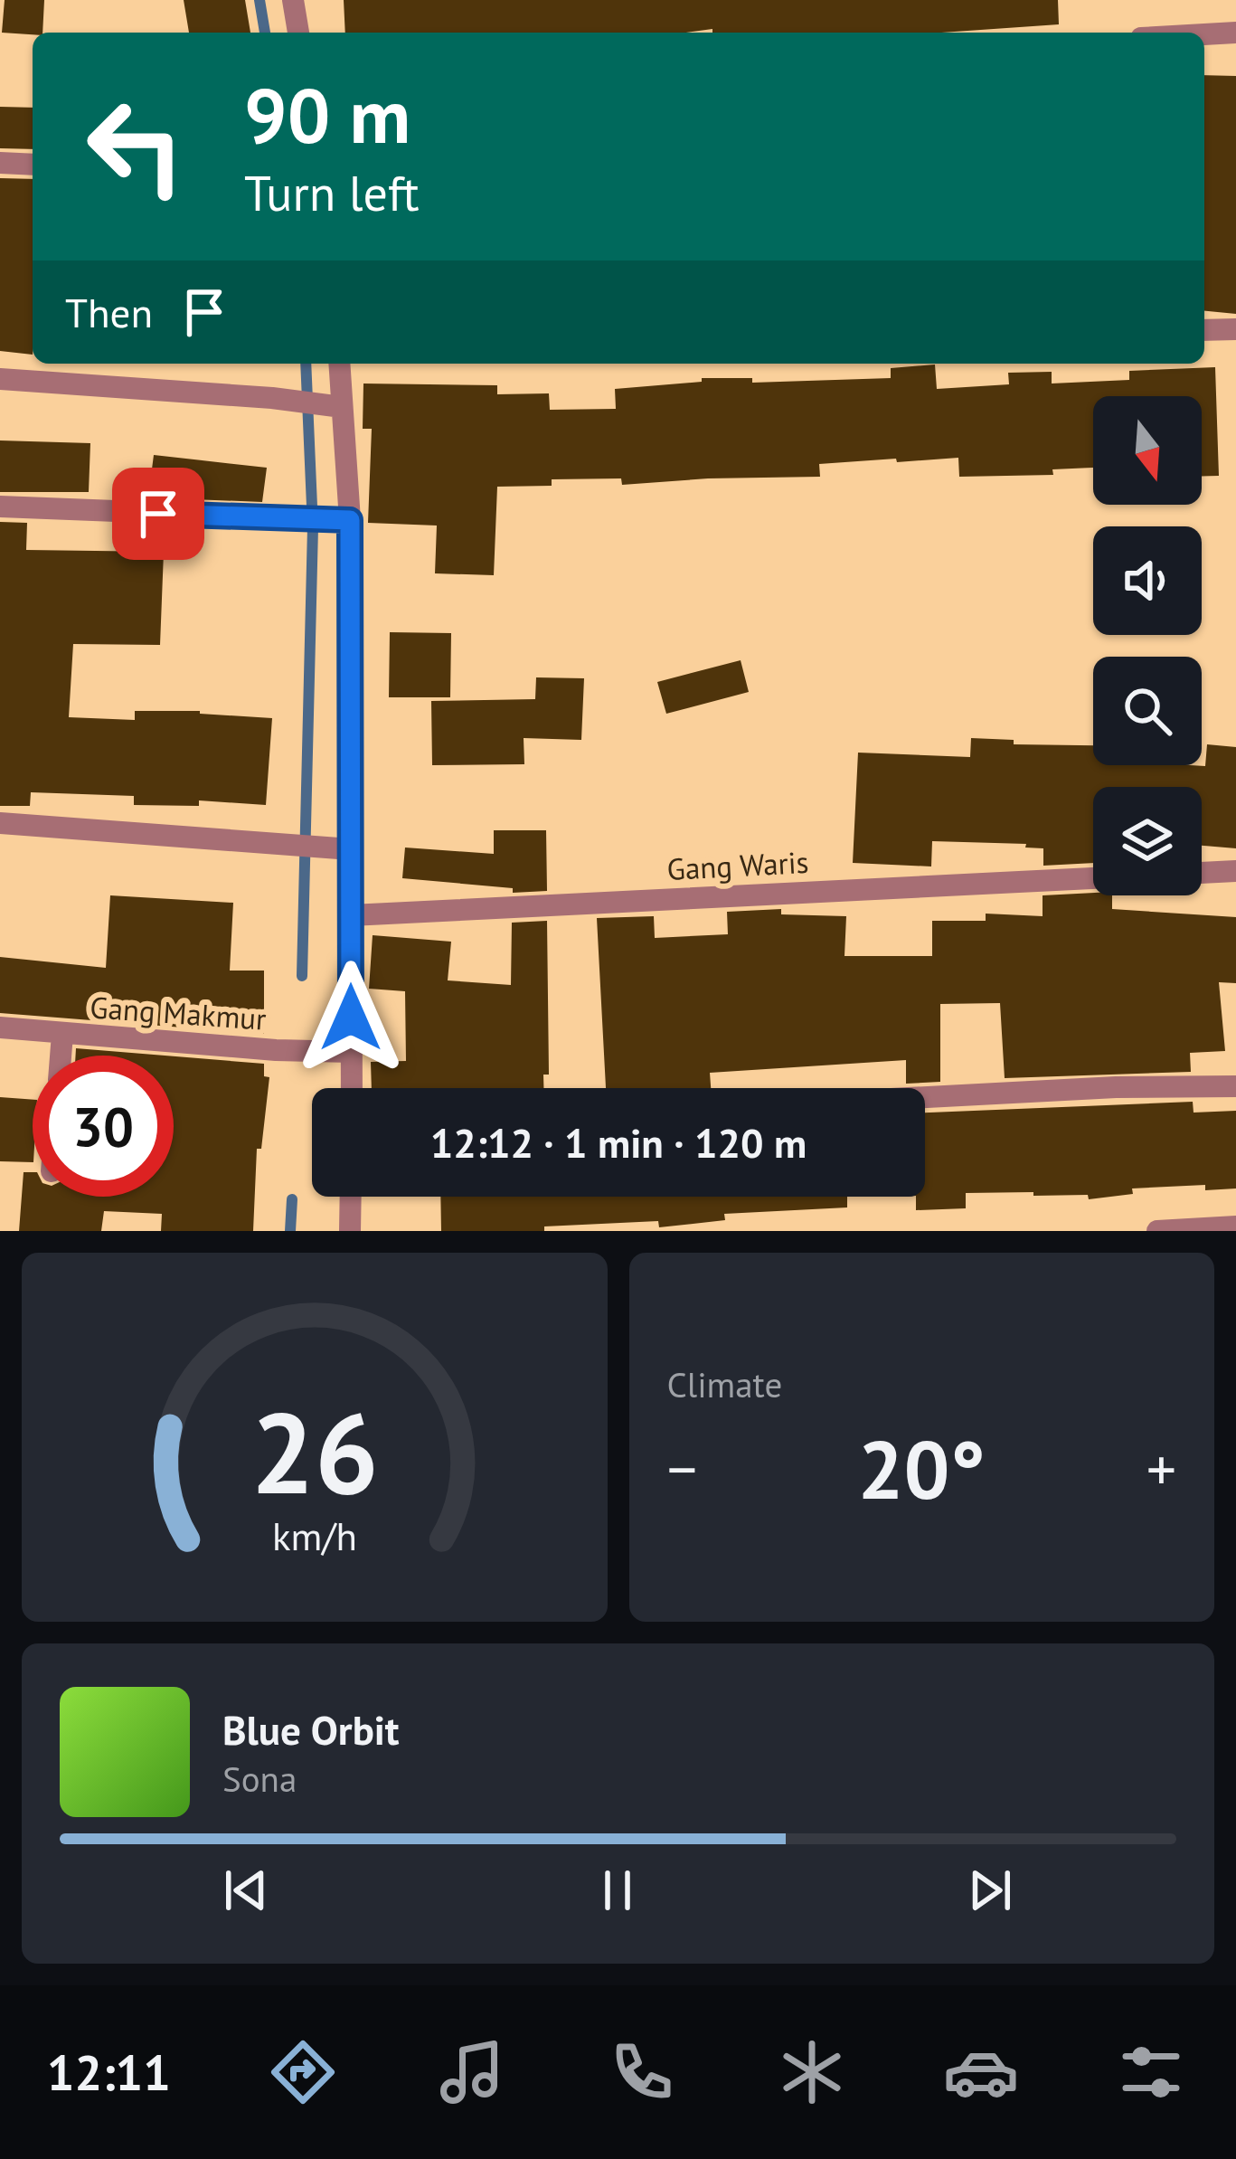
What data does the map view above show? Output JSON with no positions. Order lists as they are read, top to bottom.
{
  "streets": {
    "street": ["Gang Waris", "Gang Makmur"]
  },
  "north": "bottom",
  "page": {
    "turn": ["90 m", "Turn left"],
    "then": "Then",
    "limit": "30",
    "trip": "12:12 · 1 min · 120 m",
    "tile": "Climate",
    "heat": ["−", "20°", "+"],
    "song": ["Blue Orbit", "Sona"],
    "tabs": "12:11",
    "gauge": ["26", "km/h"]
  }
}
